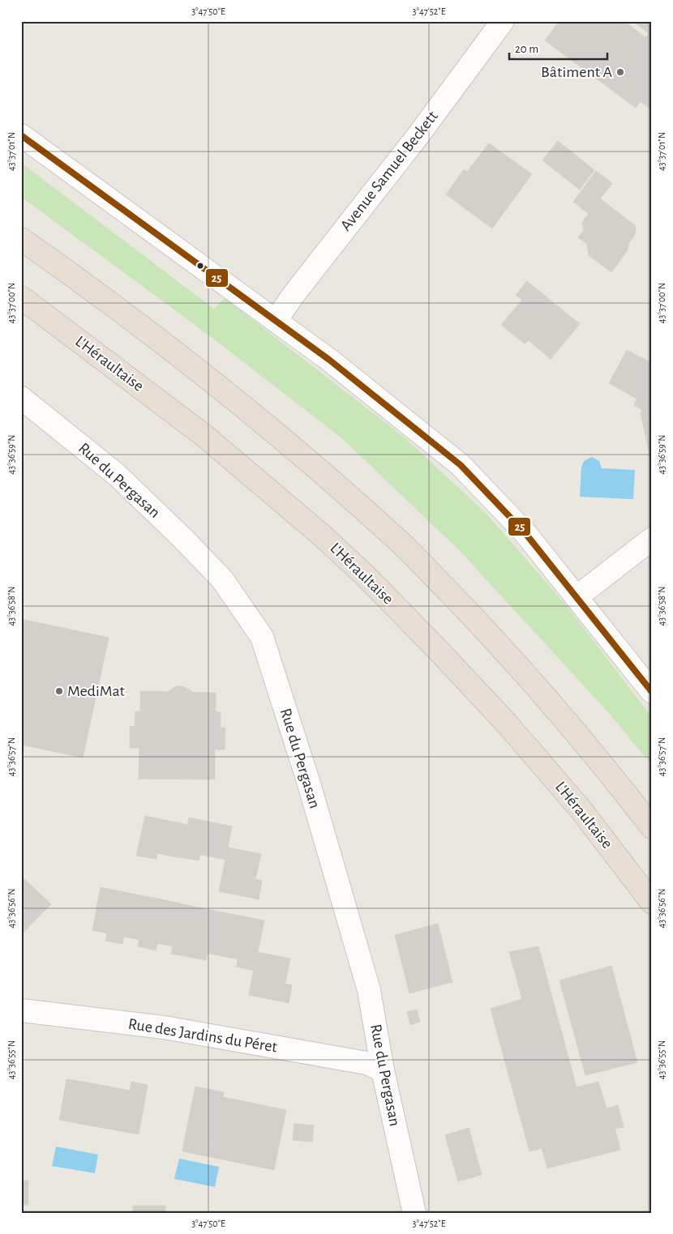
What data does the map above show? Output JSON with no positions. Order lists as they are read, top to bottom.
{
  "streets": {
    "highway": ["L'Héraultaise"],
    "street": ["Avenue Samuel Beckett", "Rue du Pergasan", "Rue des Jardins du Péret"]
  },
  "crossings": [
    ["Rue du Pergasan", "Rue des Jardins du Péret"]
  ],
  "places": ["Bâtiment A", "MediMat"],
  "lines": ["transit line 25"],
  "scale_bar": "20 m",
  "coordinates": [
    "3°47'50\"E",
    "3°47'52\"E",
    "43°37'01\"N",
    "43°37'00\"N",
    "43°36'59\"N",
    "43°36'58\"N",
    "43°36'57\"N",
    "43°36'56\"N",
    "43°36'55\"N"
  ]
}
